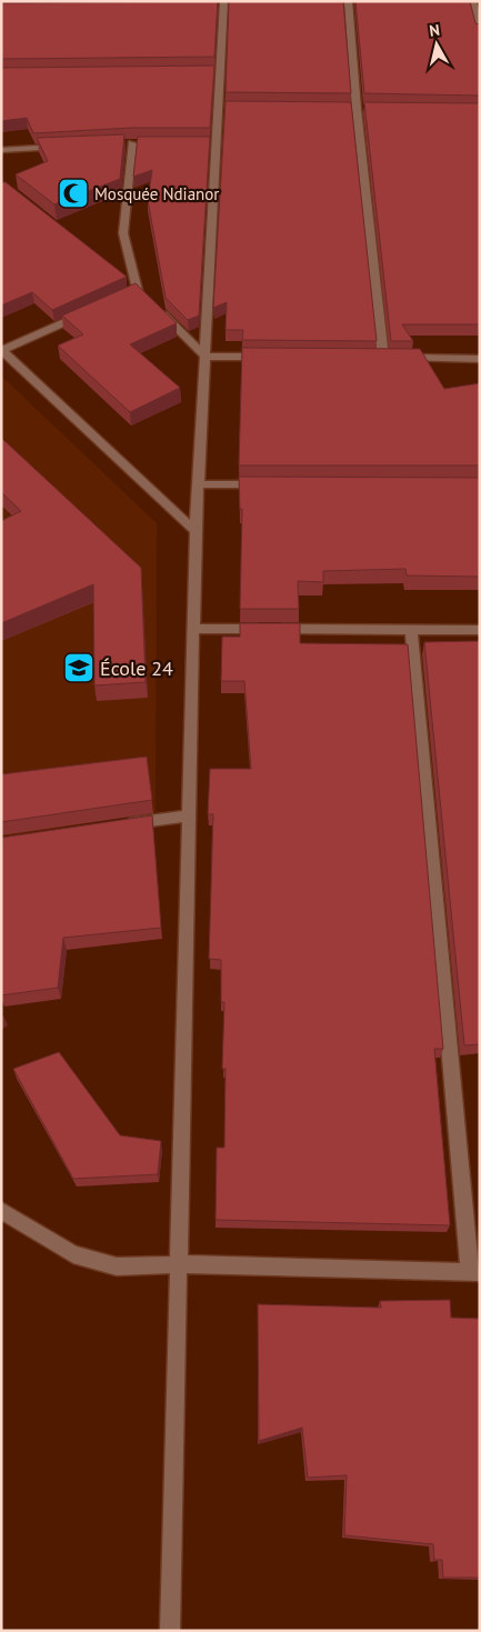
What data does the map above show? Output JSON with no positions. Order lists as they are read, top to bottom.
{
  "places": {
    "mosque": ["Mosquée Ndianor"],
    "school or university": ["École 24"]
  },
  "north": "top"
}
